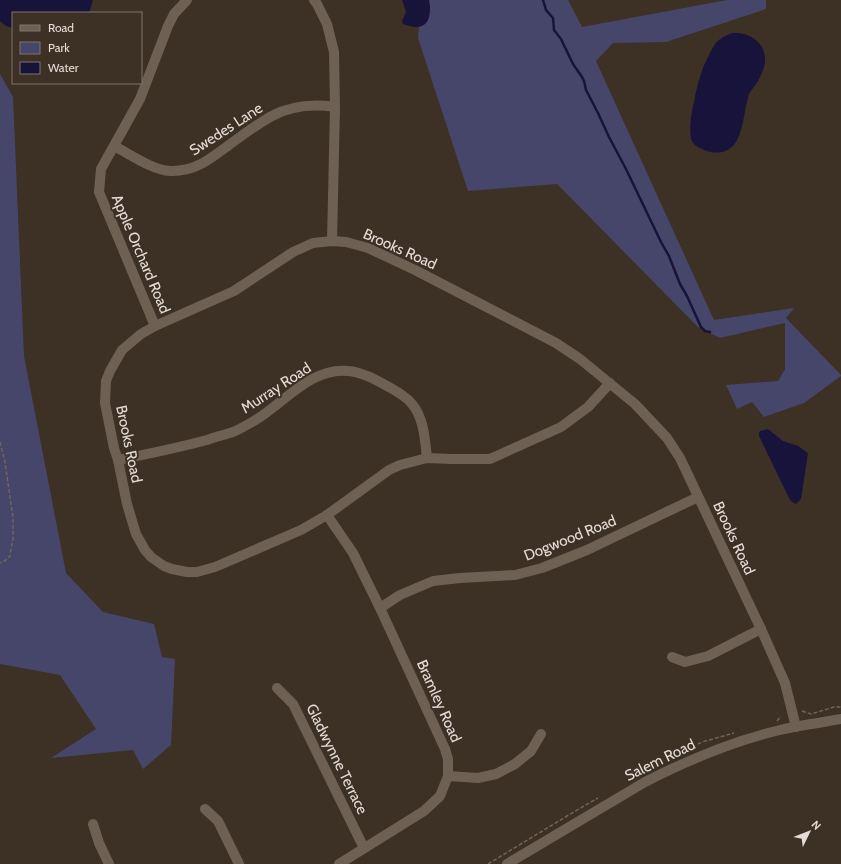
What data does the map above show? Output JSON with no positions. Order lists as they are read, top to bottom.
{
  "streets": {
    "street": [
      "Swedes Lane",
      "Brooks Road",
      "Apple Orchard Road",
      "Murray Road",
      "Dogwood Road",
      "Bramley Road",
      "Gladwynne Terrace",
      "Salem Road"
    ]
  },
  "crossings": [
    ["Swedes Lane", "Apple Orchard Road"],
    ["Brooks Road", "Apple Orchard Road"],
    ["Brooks Road", "Murray Road"],
    ["Brooks Road", "Dogwood Road"],
    ["Brooks Road", "Bramley Road"],
    ["Brooks Road", "Salem Road"],
    ["Dogwood Road", "Bramley Road"],
    ["Bramley Road", "Gladwynne Terrace"]
  ],
  "legend": ["Road", "Park", "Water"],
  "north": "top right"
}
